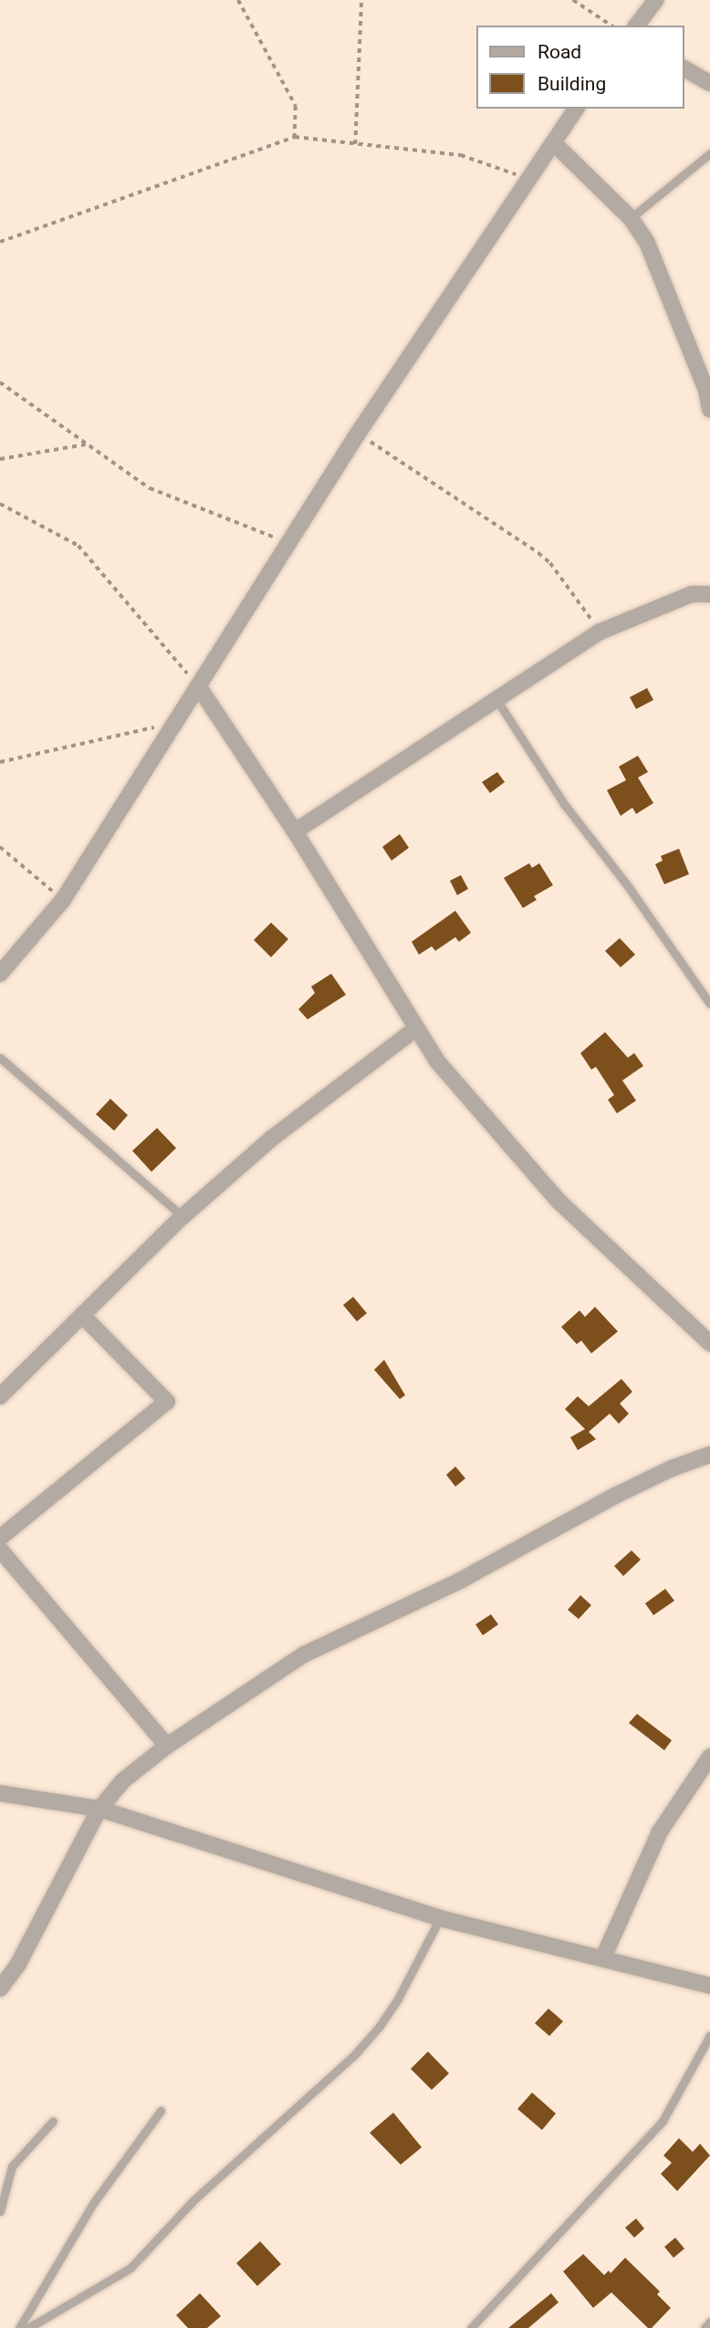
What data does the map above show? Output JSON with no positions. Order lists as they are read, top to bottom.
{
  "legend": ["Road", "Building"]
}
